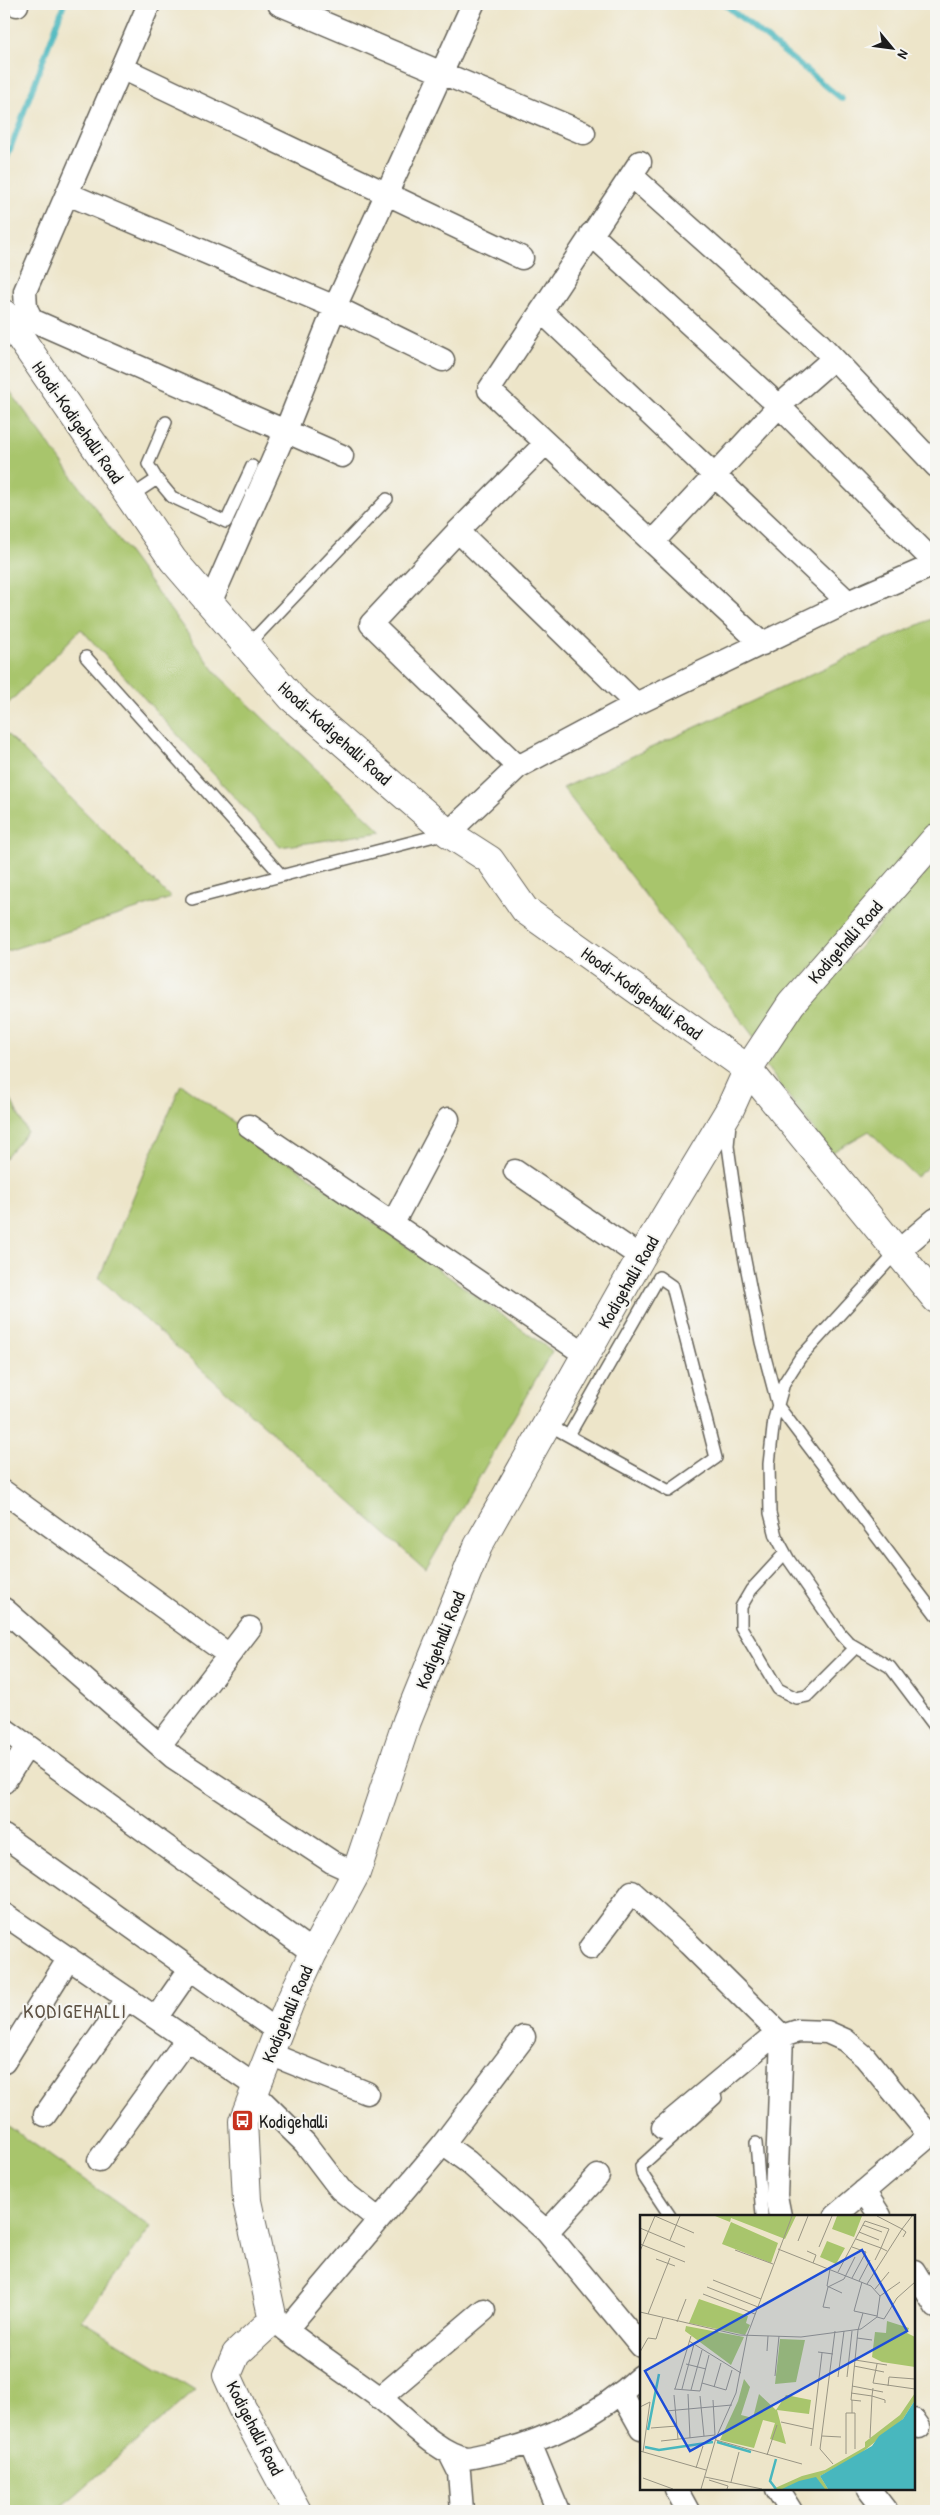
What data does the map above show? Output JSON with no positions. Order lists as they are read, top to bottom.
{
  "streets": {
    "street": ["Hoodi-Kodigehalli Road", "Kodigehalli Road"]
  },
  "crossings": [
    ["Hoodi-Kodigehalli Road", "Kodigehalli Road"]
  ],
  "districts": ["KODIGEHALLI"],
  "places": {
    "bus stop": ["Kodigehalli"]
  },
  "north": "bottom right"
}
